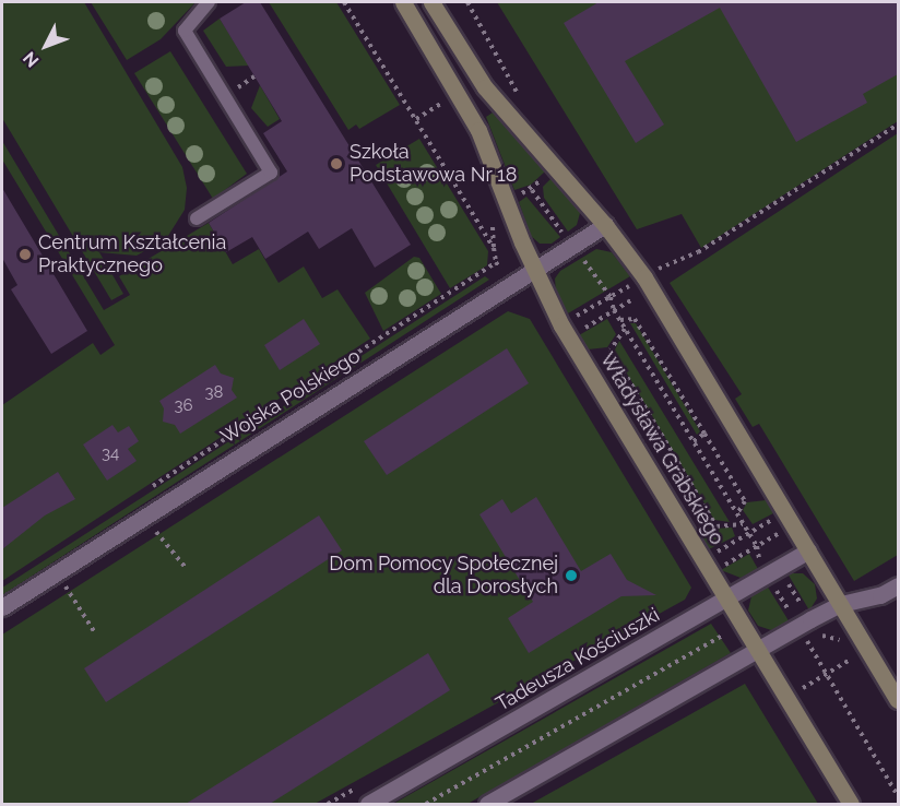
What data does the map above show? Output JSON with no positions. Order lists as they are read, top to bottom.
{
  "streets": {
    "street": ["Wojska Polskiego", "Władysława Grabskiego", "Tadeusza Kościuszki"]
  },
  "crossings": [
    ["Wojska Polskiego", "Władysława Grabskiego"],
    ["Władysława Grabskiego", "Tadeusza Kościuszki"]
  ],
  "places": ["Szkoła Podstawowa Nr 18", "Centrum Kształcenia Praktycznego", "Dom Pomocy Społecznej dla Dorosłych"],
  "house_numbers": ["38", "36", "34"],
  "north": "bottom left"
}
